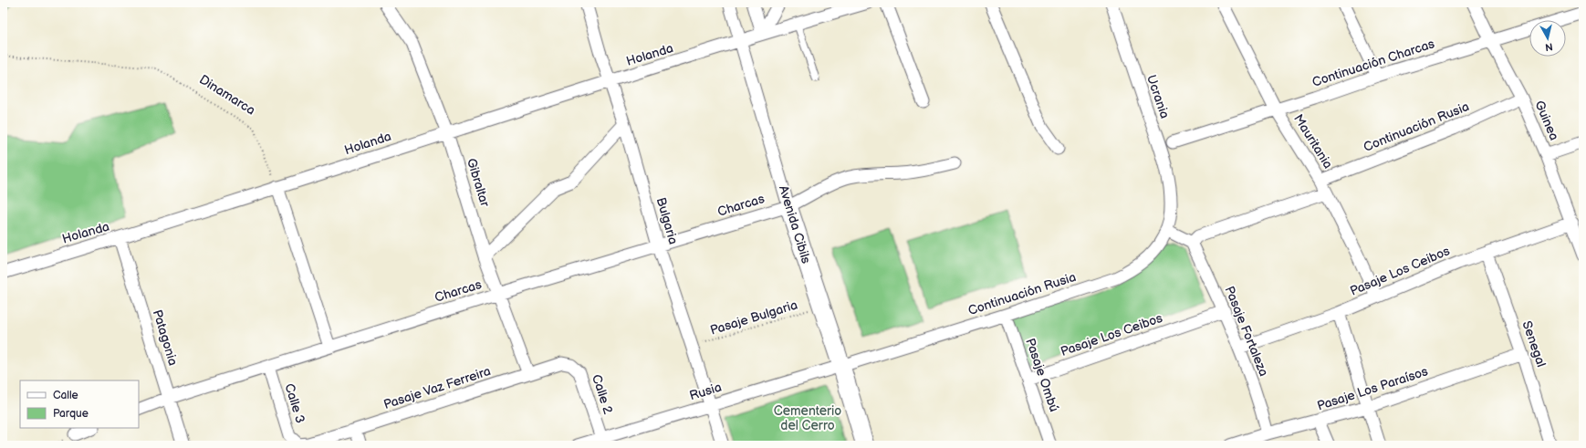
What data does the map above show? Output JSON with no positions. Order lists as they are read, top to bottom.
{
  "streets": {
    "street": [
      "Holanda",
      "Continuación Charcas",
      "Ucrania",
      "Guinea",
      "Continuación Rusia",
      "Mauritania",
      "Gibraltar",
      "Charcas",
      "Bulgaria",
      "Avenida Cibils",
      "Pasaje Los Ceibos",
      "Pasaje Fortaleza",
      "Patagonia",
      "Senegal",
      "Pasaje Ombú",
      "Pasaje Vaz Ferreira",
      "Pasaje Los Paraísos",
      "Rusia",
      "Calle 2",
      "Calle 3"
    ],
    "path": ["Dinamarca", "Pasaje Bulgaria"]
  },
  "crossings": [
    ["Holanda", "Dinamarca"],
    ["Holanda", "Gibraltar"],
    ["Holanda", "Bulgaria"],
    ["Holanda", "Avenida Cibils"],
    ["Holanda", "Patagonia"],
    ["Continuación Charcas", "Guinea"],
    ["Continuación Charcas", "Mauritania"],
    ["Ucrania", "Continuación Rusia"],
    ["Guinea", "Continuación Rusia"],
    ["Guinea", "Pasaje Los Ceibos"],
    ["Continuación Rusia", "Mauritania"],
    ["Continuación Rusia", "Avenida Cibils"],
    ["Continuación Rusia", "Pasaje Ombú"],
    ["Continuación Rusia", "Rusia"],
    ["Mauritania", "Pasaje Los Ceibos"],
    ["Gibraltar", "Charcas"],
    ["Gibraltar", "Pasaje Vaz Ferreira"],
    ["Gibraltar", "Calle 2"],
    ["Charcas", "Bulgaria"],
    ["Charcas", "Avenida Cibils"],
    ["Charcas", "Patagonia"],
    ["Charcas", "Calle 3"],
    ["Bulgaria", "Pasaje Bulgaria"],
    ["Bulgaria", "Rusia"],
    ["Avenida Cibils", "Pasaje Bulgaria"],
    ["Avenida Cibils", "Rusia"],
    ["Pasaje Los Ceibos", "Pasaje Fortaleza"],
    ["Pasaje Los Ceibos", "Senegal"],
    ["Pasaje Los Ceibos", "Pasaje Ombú"],
    ["Pasaje Fortaleza", "Pasaje Los Paraísos"],
    ["Senegal", "Pasaje Los Paraísos"],
    ["Pasaje Vaz Ferreira", "Calle 2"],
    ["Pasaje Vaz Ferreira", "Calle 3"],
    ["Rusia", "Calle 2"]
  ],
  "parks": ["Cementerio del Cerro"],
  "legend": ["Calle", "Parque"],
  "north": "bottom"
}
